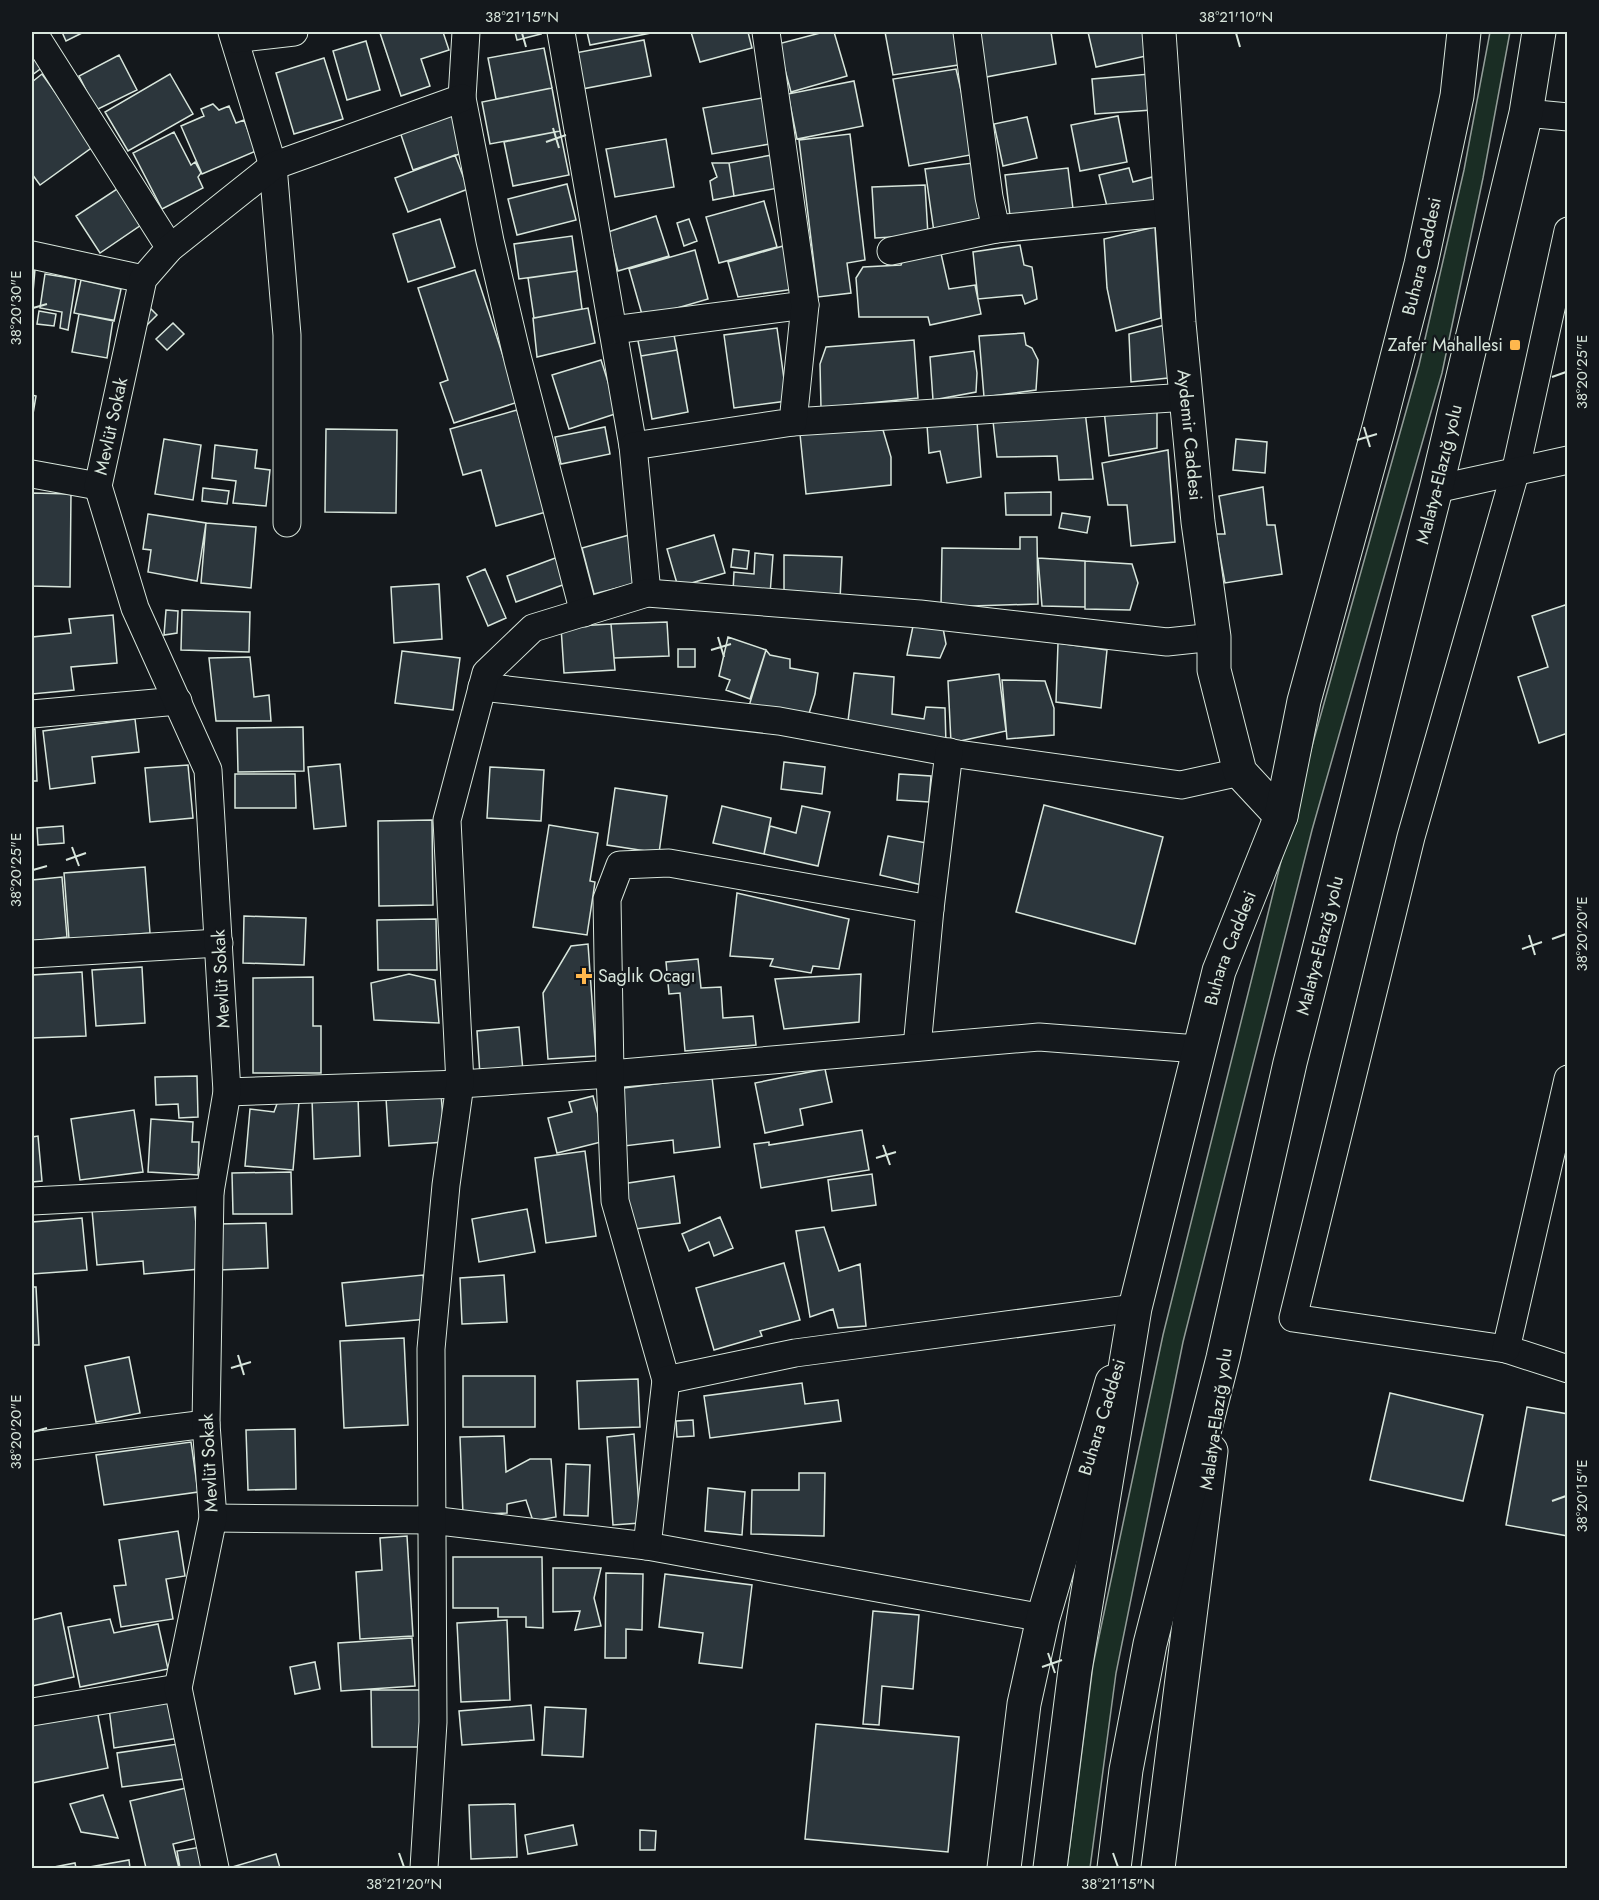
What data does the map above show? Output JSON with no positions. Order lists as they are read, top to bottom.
{
  "streets": {
    "main road": ["Buhara Caddesi", "Aydemir Caddesi", "Malatya-Elazığ yolu"],
    "street": ["Mevlüt Sokak"]
  },
  "crossings": [
    ["Buhara Caddesi", "Aydemir Caddesi"]
  ],
  "places": {
    "transit": ["Zafer Mahallesi"],
    "health": ["Saglık Ocagı"]
  },
  "coordinates": [
    "38°21'15\"N",
    "38°21'10\"N",
    "38°20'30\"E",
    "38°20'25\"E",
    "38°20'20\"E",
    "38°20'15\"E",
    "38°21'20\"N"
  ]
}
